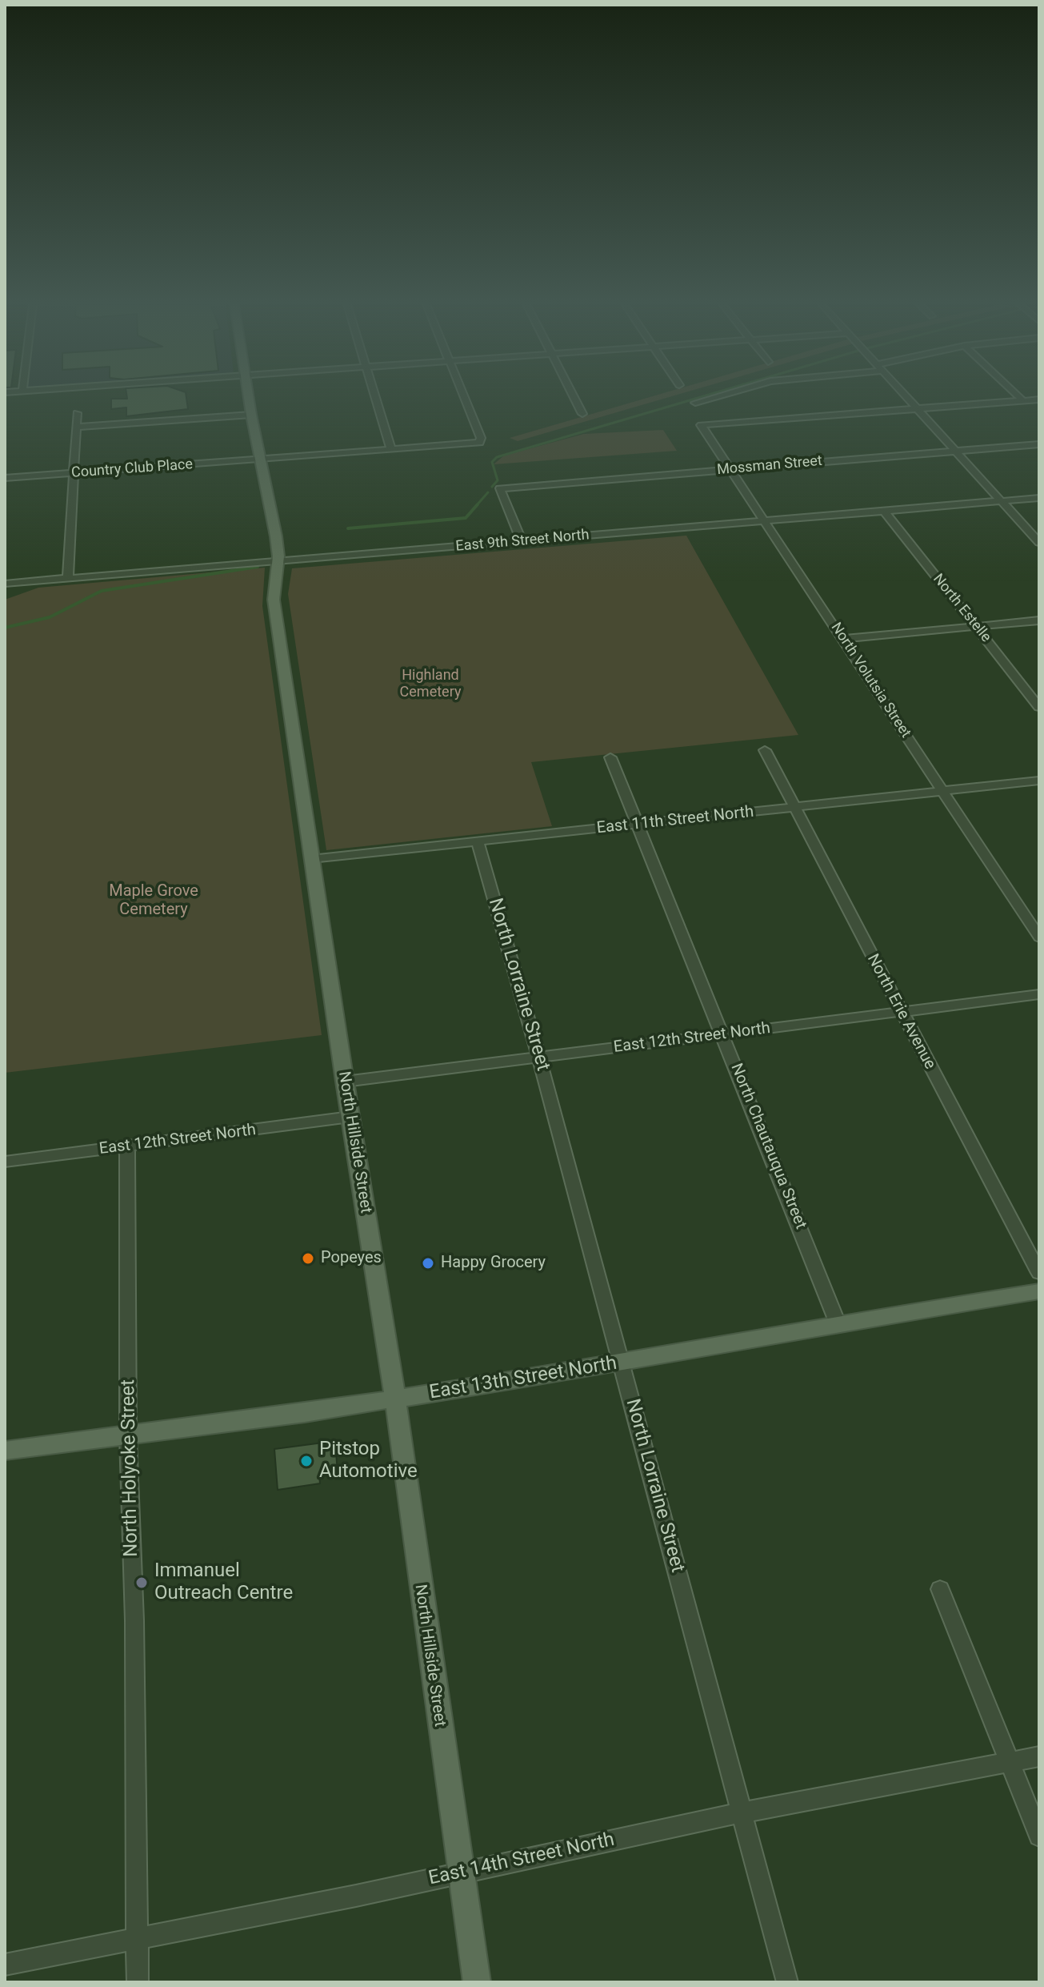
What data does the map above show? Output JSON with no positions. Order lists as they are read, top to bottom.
{
  "streets": {
    "main road": ["North Hillside Street", "East 13th Street North"],
    "street": [
      "Mossman Street",
      "Country Club Place",
      "East 9th Street North",
      "North Estelle",
      "North Volutsia Street",
      "East 11th Street North",
      "North Lorraine Street",
      "North Erie Avenue",
      "East 12th Street North",
      "North Chautauqua Street",
      "North Holyoke Street",
      "East 14th Street North"
    ]
  },
  "crossings": [
    ["Mossman Street", "East 9th Street North"],
    ["Mossman Street", "North Volutsia Street"],
    ["Country Club Place", "North Hillside Street"],
    ["East 9th Street North", "North Estelle"],
    ["East 9th Street North", "North Volutsia Street"],
    ["East 9th Street North", "North Hillside Street"],
    ["North Volutsia Street", "East 11th Street North"],
    ["East 11th Street North", "North Lorraine Street"],
    ["East 11th Street North", "North Erie Avenue"],
    ["East 11th Street North", "North Hillside Street"],
    ["East 11th Street North", "North Chautauqua Street"],
    ["North Lorraine Street", "East 12th Street North"],
    ["North Lorraine Street", "East 13th Street North"],
    ["North Lorraine Street", "East 14th Street North"],
    ["North Erie Avenue", "East 12th Street North"],
    ["East 12th Street North", "North Hillside Street"],
    ["East 12th Street North", "North Chautauqua Street"],
    ["East 12th Street North", "North Holyoke Street"],
    ["North Hillside Street", "East 13th Street North"],
    ["North Hillside Street", "East 14th Street North"],
    ["North Chautauqua Street", "East 13th Street North"],
    ["East 13th Street North", "North Holyoke Street"],
    ["North Holyoke Street", "East 14th Street North"]
  ],
  "parks": ["Highland Cemetery", "Maple Grove Cemetery"],
  "places": [
    "Popeyes",
    "Happy Grocery",
    "Pitstop Automotive",
    "Immanuel Outreach Centre"
  ]
}
